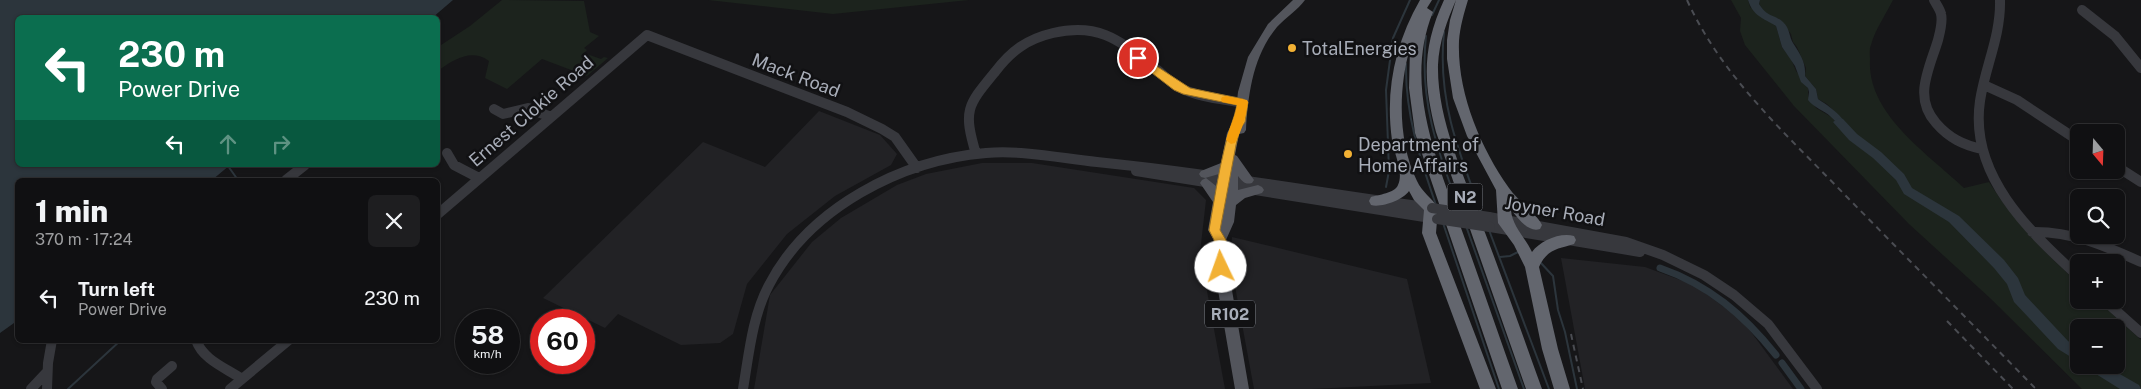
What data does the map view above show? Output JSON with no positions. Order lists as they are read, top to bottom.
{
  "streets": {
    "highway": ["N2"],
    "main road": ["R102"],
    "street": ["Mack Road", "Ernest Clokie Road", "Joyner Road"]
  },
  "crossings": [
    ["Mack Road", "Ernest Clokie Road"],
    ["Mack Road", "Joyner Road"],
    ["Joyner Road", "R102"]
  ],
  "places": ["TotalEnergies", "Department of Home Affairs"],
  "north": "bottom",
  "page": {
    "turn": ["230 m", "Power Drive"],
    "map_buttons": ["+", "−"],
    "heading": ["1 min", "370 m · 17:24"],
    "list": [
      {
        "name": "Turn left",
        "note": "Power Drive",
        "value": "230 m"
      }
    ],
    "speed": "58 km/h",
    "limit": "60"
  }
}
